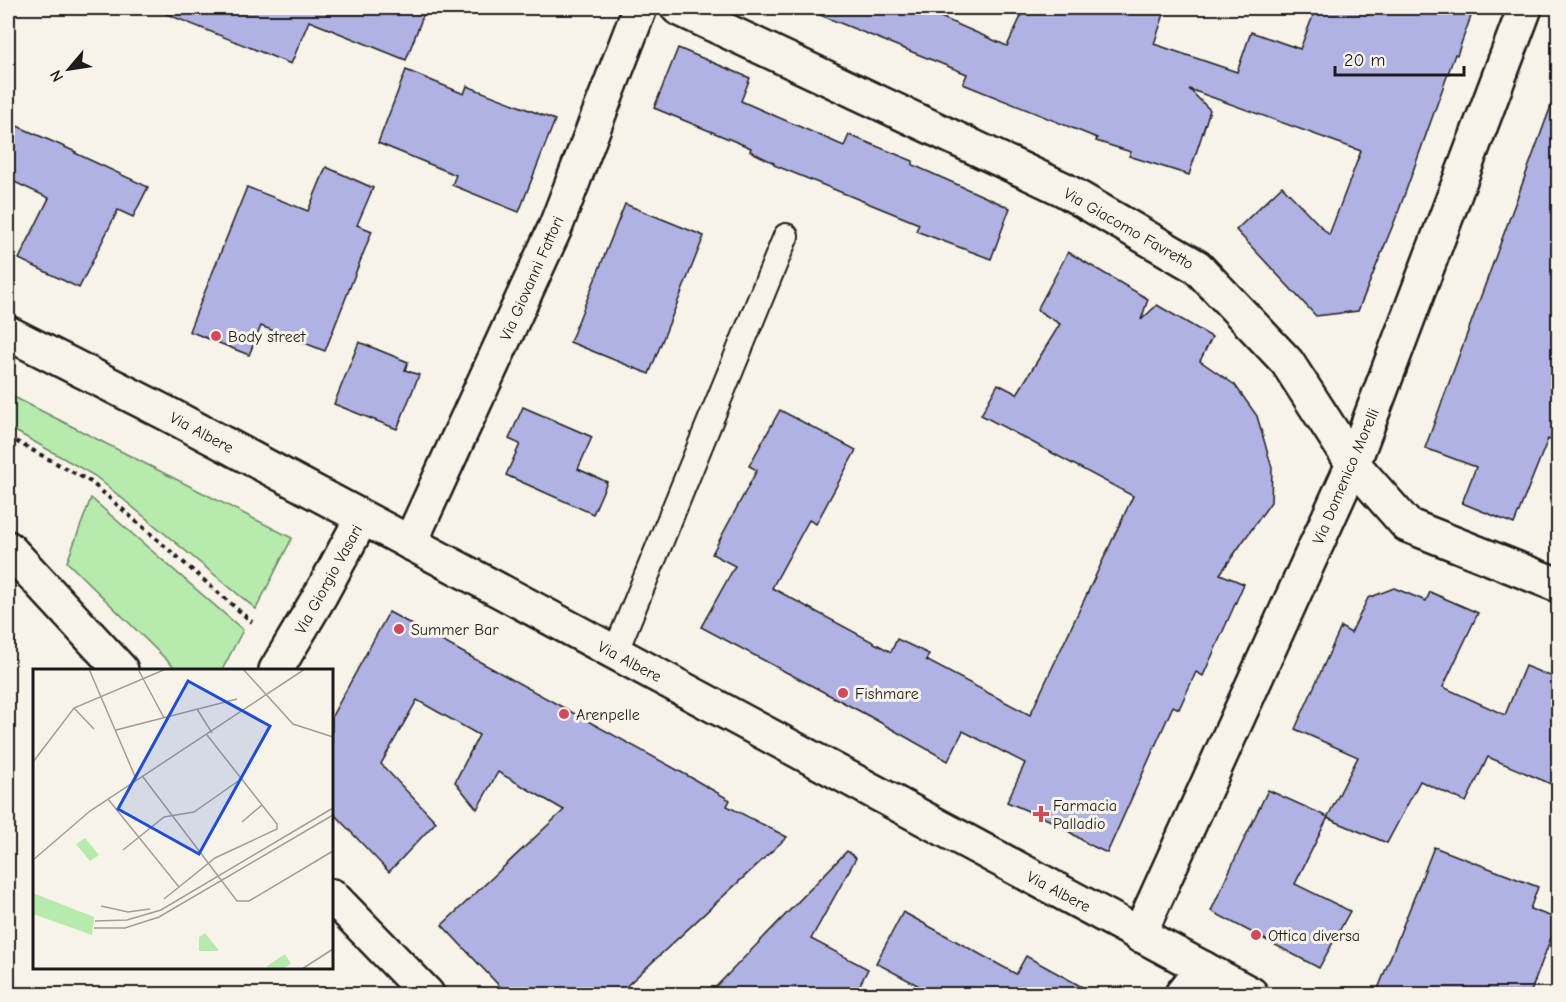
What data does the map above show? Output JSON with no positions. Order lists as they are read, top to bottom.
{
  "streets": {
    "street": [
      "Via Giacomo Favretto",
      "Via Giovanni Fattori",
      "Via Albere",
      "Via Domenico Morelli",
      "Via Giorgio Vasari"
    ]
  },
  "crossings": [
    ["Via Giacomo Favretto", "Via Domenico Morelli"],
    ["Via Giovanni Fattori", "Via Albere"],
    ["Via Albere", "Via Domenico Morelli"],
    ["Via Albere", "Via Giorgio Vasari"]
  ],
  "places": {
    "other": [
      "Body street",
      "Summer Bar",
      "Fishmare",
      "Arenpelle",
      "Ottica diversa"
    ],
    "health": ["Farmacia Palladio"]
  },
  "scale_bar": "20 m",
  "north": "bottom left"
}
